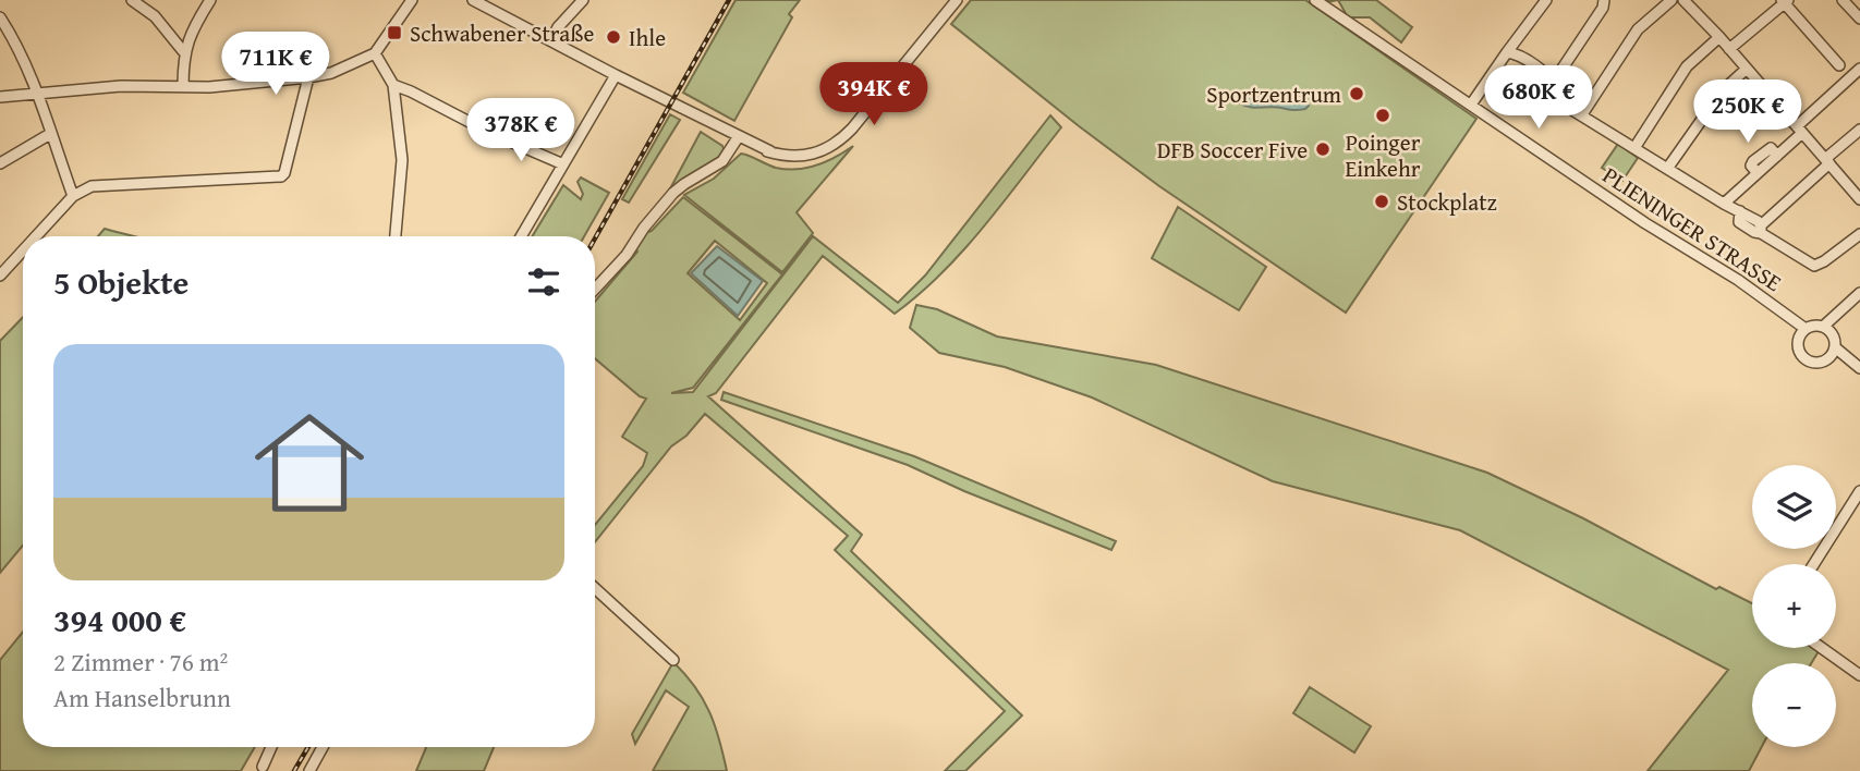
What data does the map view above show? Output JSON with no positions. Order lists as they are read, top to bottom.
{
  "streets": {
    "street": ["PLIENINGER STRASSE"]
  },
  "places": {
    "transit": ["Schwabener Straße"],
    "other": [
      "Ihle",
      "Sportzentrum",
      "Poinger Einkehr",
      "DFB Soccer Five",
      "Stockplatz"
    ]
  },
  "page": {
    "price": [
      "711K €",
      "394K €",
      "680K €",
      "250K €",
      "378K €"
    ],
    "heading": "5 Objekte",
    "list": [
      {
        "name": "394 000 €",
        "note": "2 Zimmer · 76 m² · Am Hanselbrunn"
      }
    ],
    "map_buttons": ["+", "−"]
  }
}
